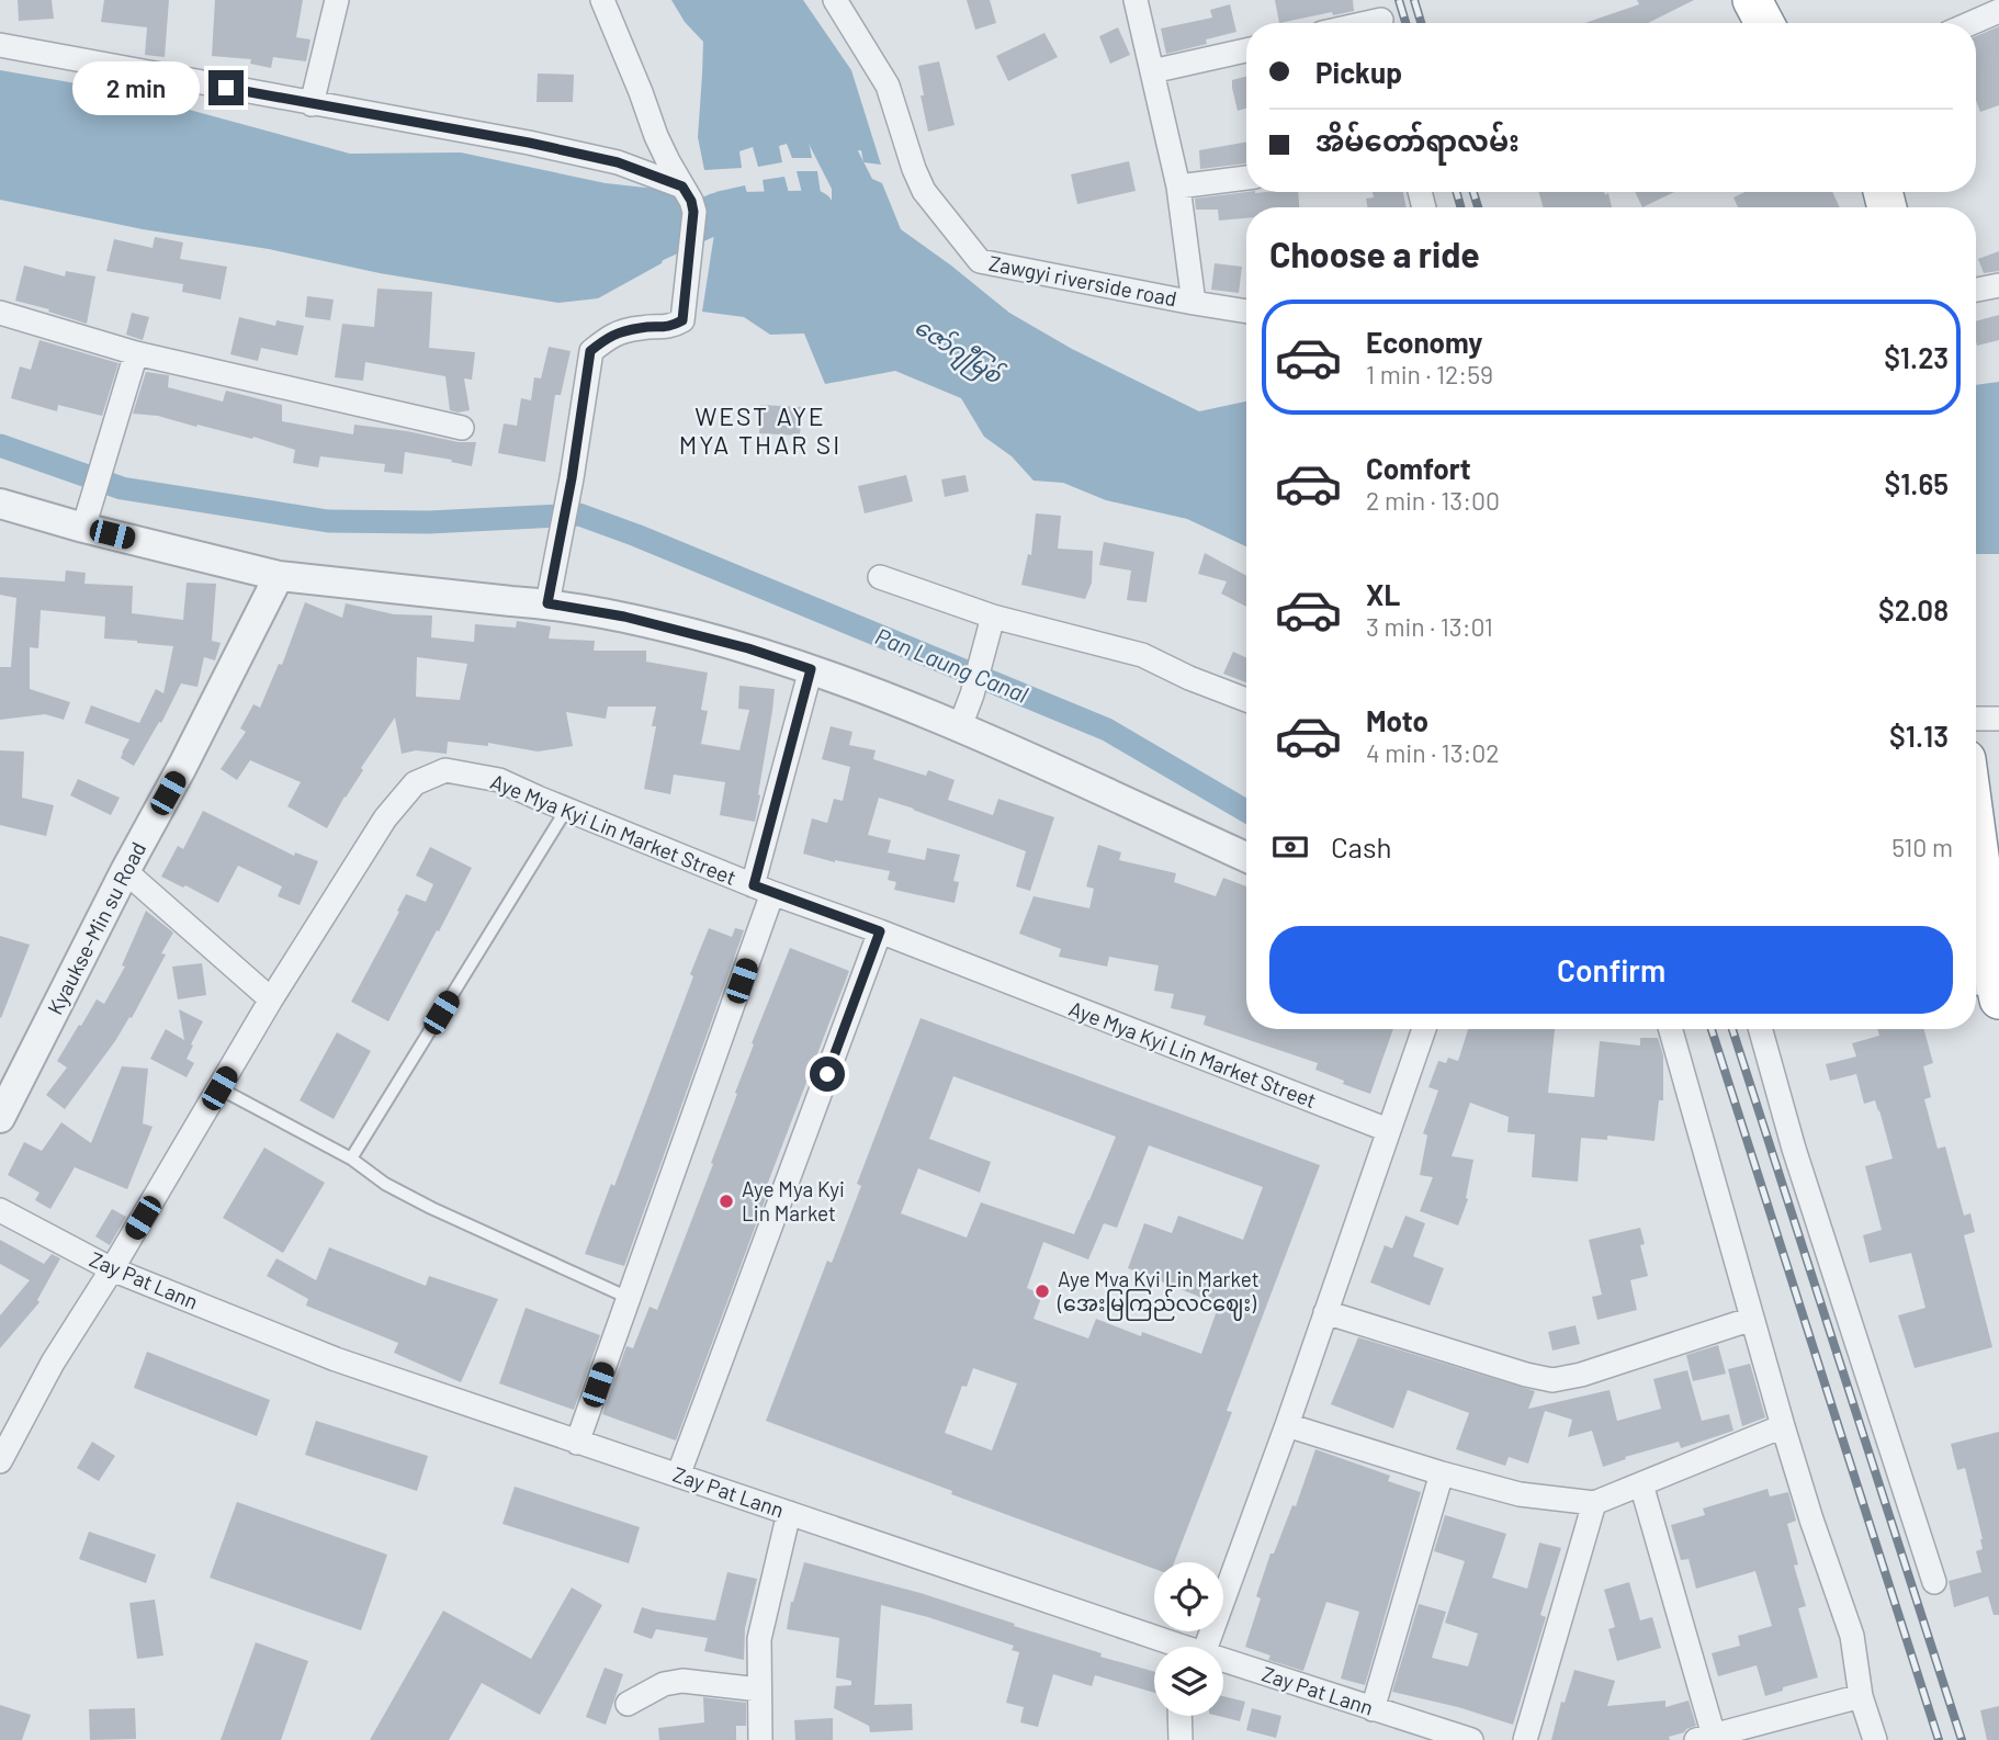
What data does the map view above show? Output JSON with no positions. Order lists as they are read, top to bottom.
{
  "streets": {
    "street": [
      "Zawgyi riverside road",
      "Aye Mya Kyi Lin Market Street",
      "Kyaukse-Min su Road",
      "Zay Pat Lann"
    ]
  },
  "crossings": [
    ["Aye Mya Kyi Lin Market Street", "Zay Pat Lann"]
  ],
  "districts": ["WEST AYE MYA THAR SI"],
  "water": ["ဇော်ဂျီမြစ်", "Pan Laung Canal"],
  "places": ["Aye Mya Kyi Lin Market", "Aye Mya Kyi Lin Market (အေးမြကြည်လင်ဈေး)"],
  "page": {
    "banner": ["Pickup", "အိမ်တော်ရာလမ်း"],
    "bubble": "2 min",
    "heading": "Choose a ride",
    "list": [
      {
        "name": "Economy",
        "note": "1 min · 12:59",
        "value": "$1.23"
      },
      {
        "name": "Comfort",
        "note": "2 min · 13:00",
        "value": "$1.65"
      },
      {
        "name": "XL",
        "note": "3 min · 13:01",
        "value": "$2.08"
      },
      {
        "name": "Moto",
        "note": "4 min · 13:02",
        "value": "$1.13"
      }
    ],
    "pay": ["Cash", "510 m"],
    "buttons": "Confirm"
  }
}
